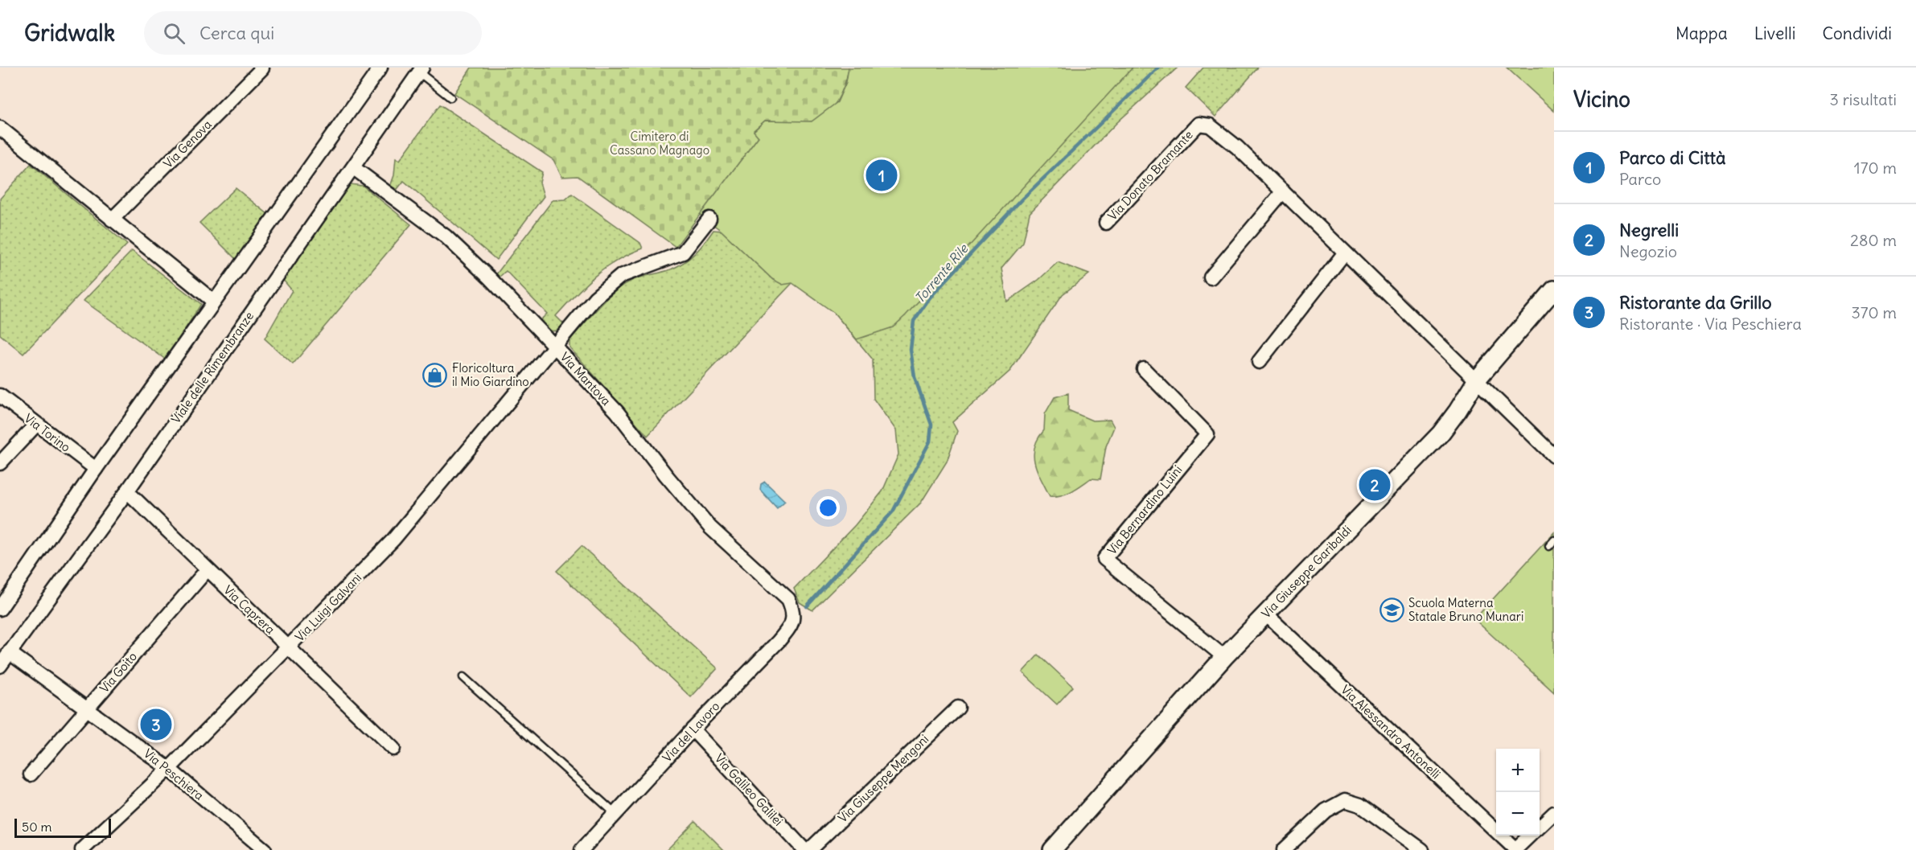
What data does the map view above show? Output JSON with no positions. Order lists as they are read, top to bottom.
{
  "streets": {
    "street": [
      "Via Genova",
      "Via Donato Bramante",
      "Viale delle Rimembranze",
      "Via Mantova",
      "Via Torino",
      "Via Bernardino Luini",
      "Via Giuseppe Garibaldi",
      "Via Luigi Galvani",
      "Via Caprera",
      "Via Goito",
      "Via del Lavoro",
      "Via Alessandro Antonelli",
      "Via Peschiera",
      "Via Giuseppe Mengoni",
      "Via Galileo Galilei"
    ]
  },
  "crossings": [
    ["Via Donato Bramante", "Via Giuseppe Garibaldi"],
    ["Viale delle Rimembranze", "Via Mantova"],
    ["Viale delle Rimembranze", "Via Caprera"],
    ["Viale delle Rimembranze", "Via Peschiera"],
    ["Via Mantova", "Via Luigi Galvani"],
    ["Via Mantova", "Via del Lavoro"],
    ["Via Bernardino Luini", "Via Giuseppe Garibaldi"],
    ["Via Giuseppe Garibaldi", "Via Alessandro Antonelli"],
    ["Via Luigi Galvani", "Via Caprera"],
    ["Via Luigi Galvani", "Via Peschiera"],
    ["Via Caprera", "Via Goito"],
    ["Via Goito", "Via Peschiera"],
    ["Via del Lavoro", "Via Galileo Galilei"]
  ],
  "water": ["Torrente Rile"],
  "parks": ["Cimitero di Cassano Magnago"],
  "places": {
    "shop": ["Floricoltura il Mio Giardino"],
    "school or university": ["Scuola Materna Statale Bruno Munari"]
  },
  "scale_bar": "50 m",
  "page": {
    "header": "Gridwalk",
    "search": "Cerca qui",
    "nav": ["Mappa", "Livelli", "Condividi"],
    "heading": ["Vicino", "3 risultati"],
    "list": [
      {
        "mark": "1",
        "name": "Parco di Città",
        "note": "Parco",
        "value": "170 m"
      },
      {
        "mark": "2",
        "name": "Negrelli",
        "note": "Negozio",
        "value": "280 m"
      },
      {
        "mark": "3",
        "name": "Ristorante da Grillo",
        "note": "Ristorante · Via Peschiera",
        "value": "370 m"
      }
    ],
    "pins": ["1", "2", "3"],
    "map_buttons": ["+", "−"],
    "scale": "50 m"
  }
}
